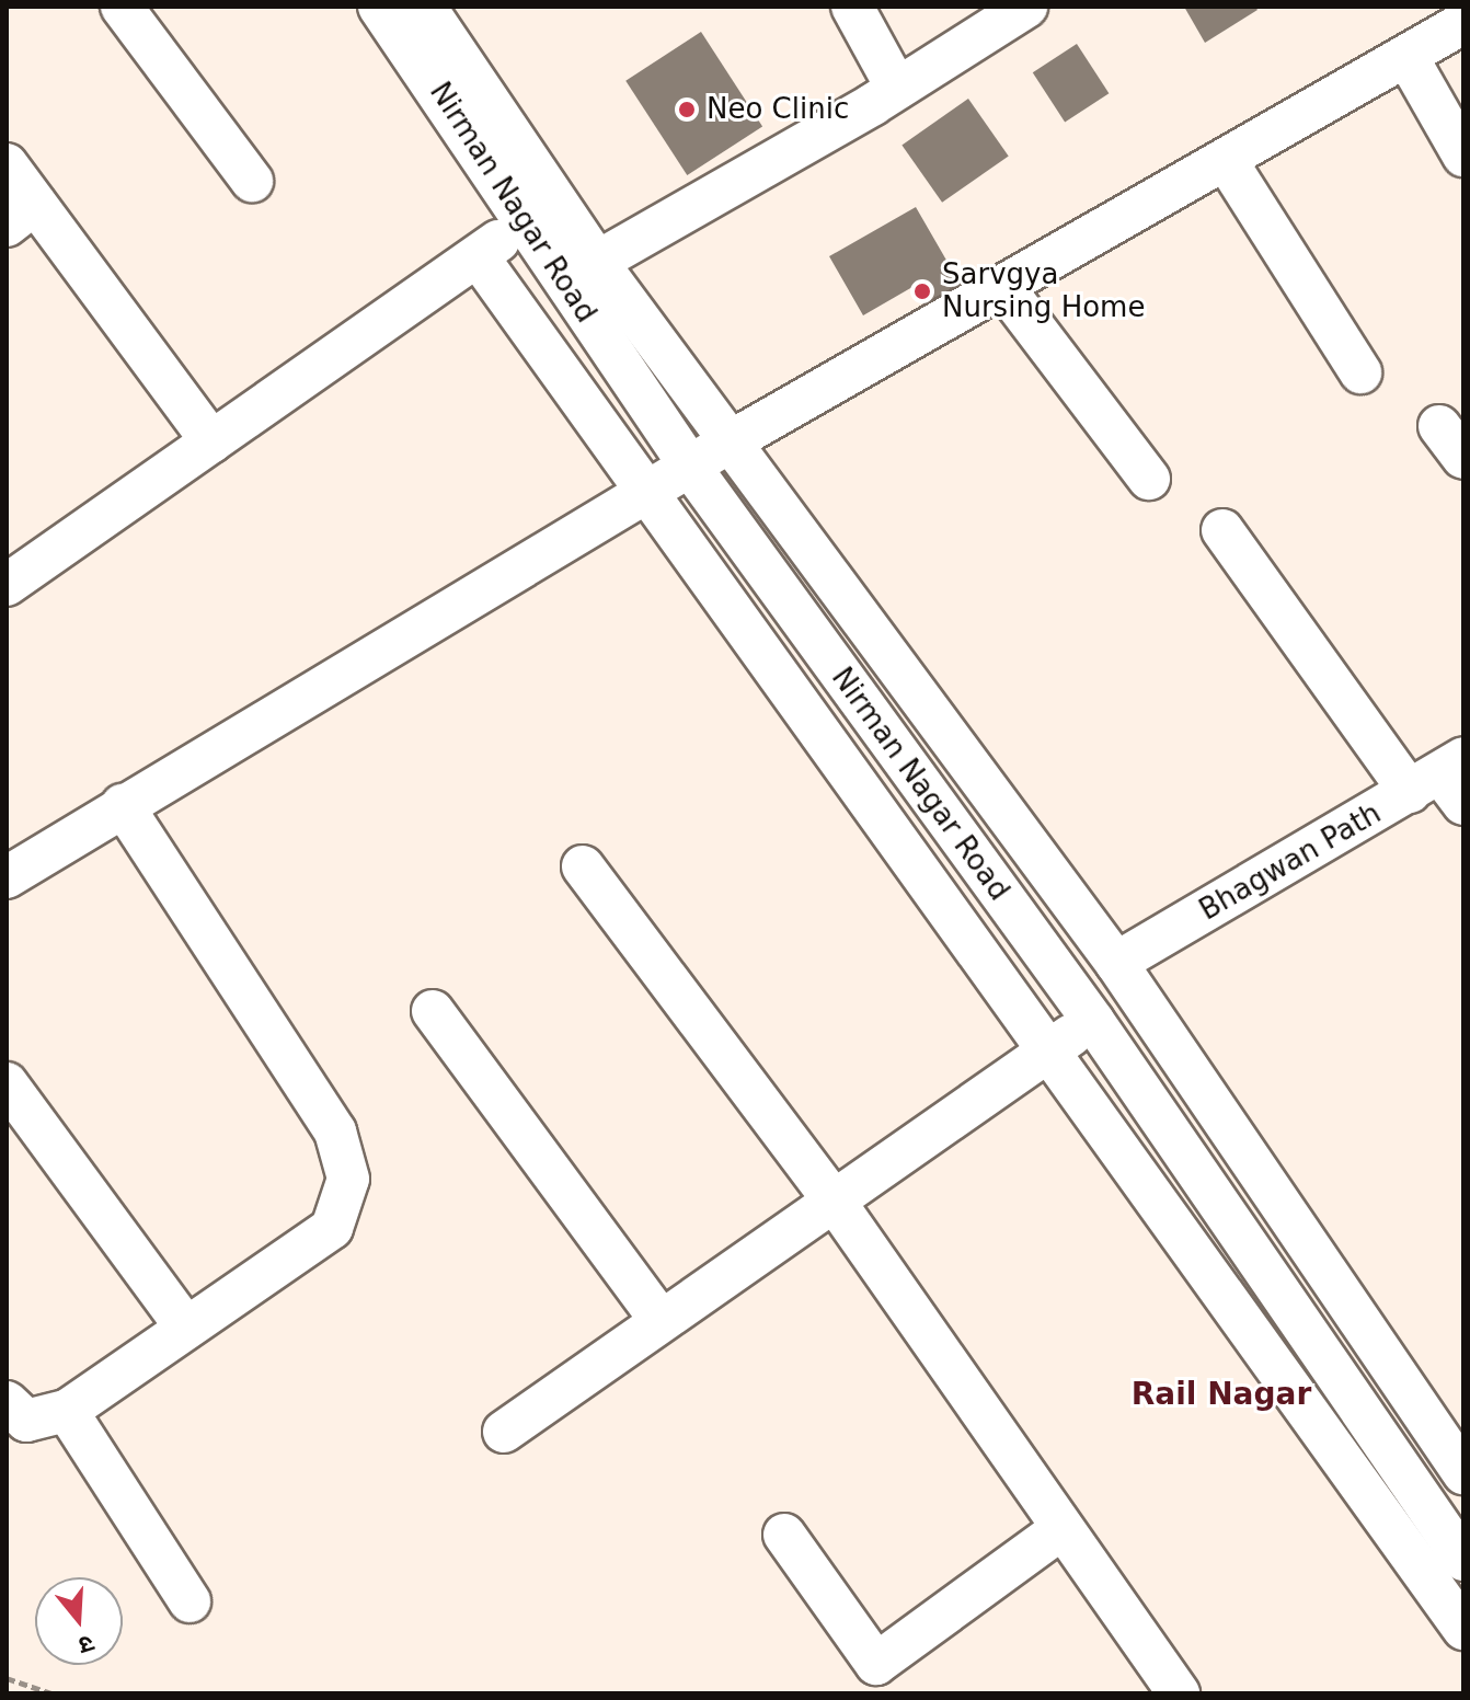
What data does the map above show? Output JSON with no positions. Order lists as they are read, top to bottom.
{
  "streets": {
    "street": ["Nirman Nagar Road", "Bhagwan Path"]
  },
  "crossings": [
    ["Nirman Nagar Road", "Bhagwan Path"]
  ],
  "districts": ["Rail Nagar"],
  "places": ["Neo Clinic", "Sarvgya Nursing Home"],
  "north": "bottom"
}
